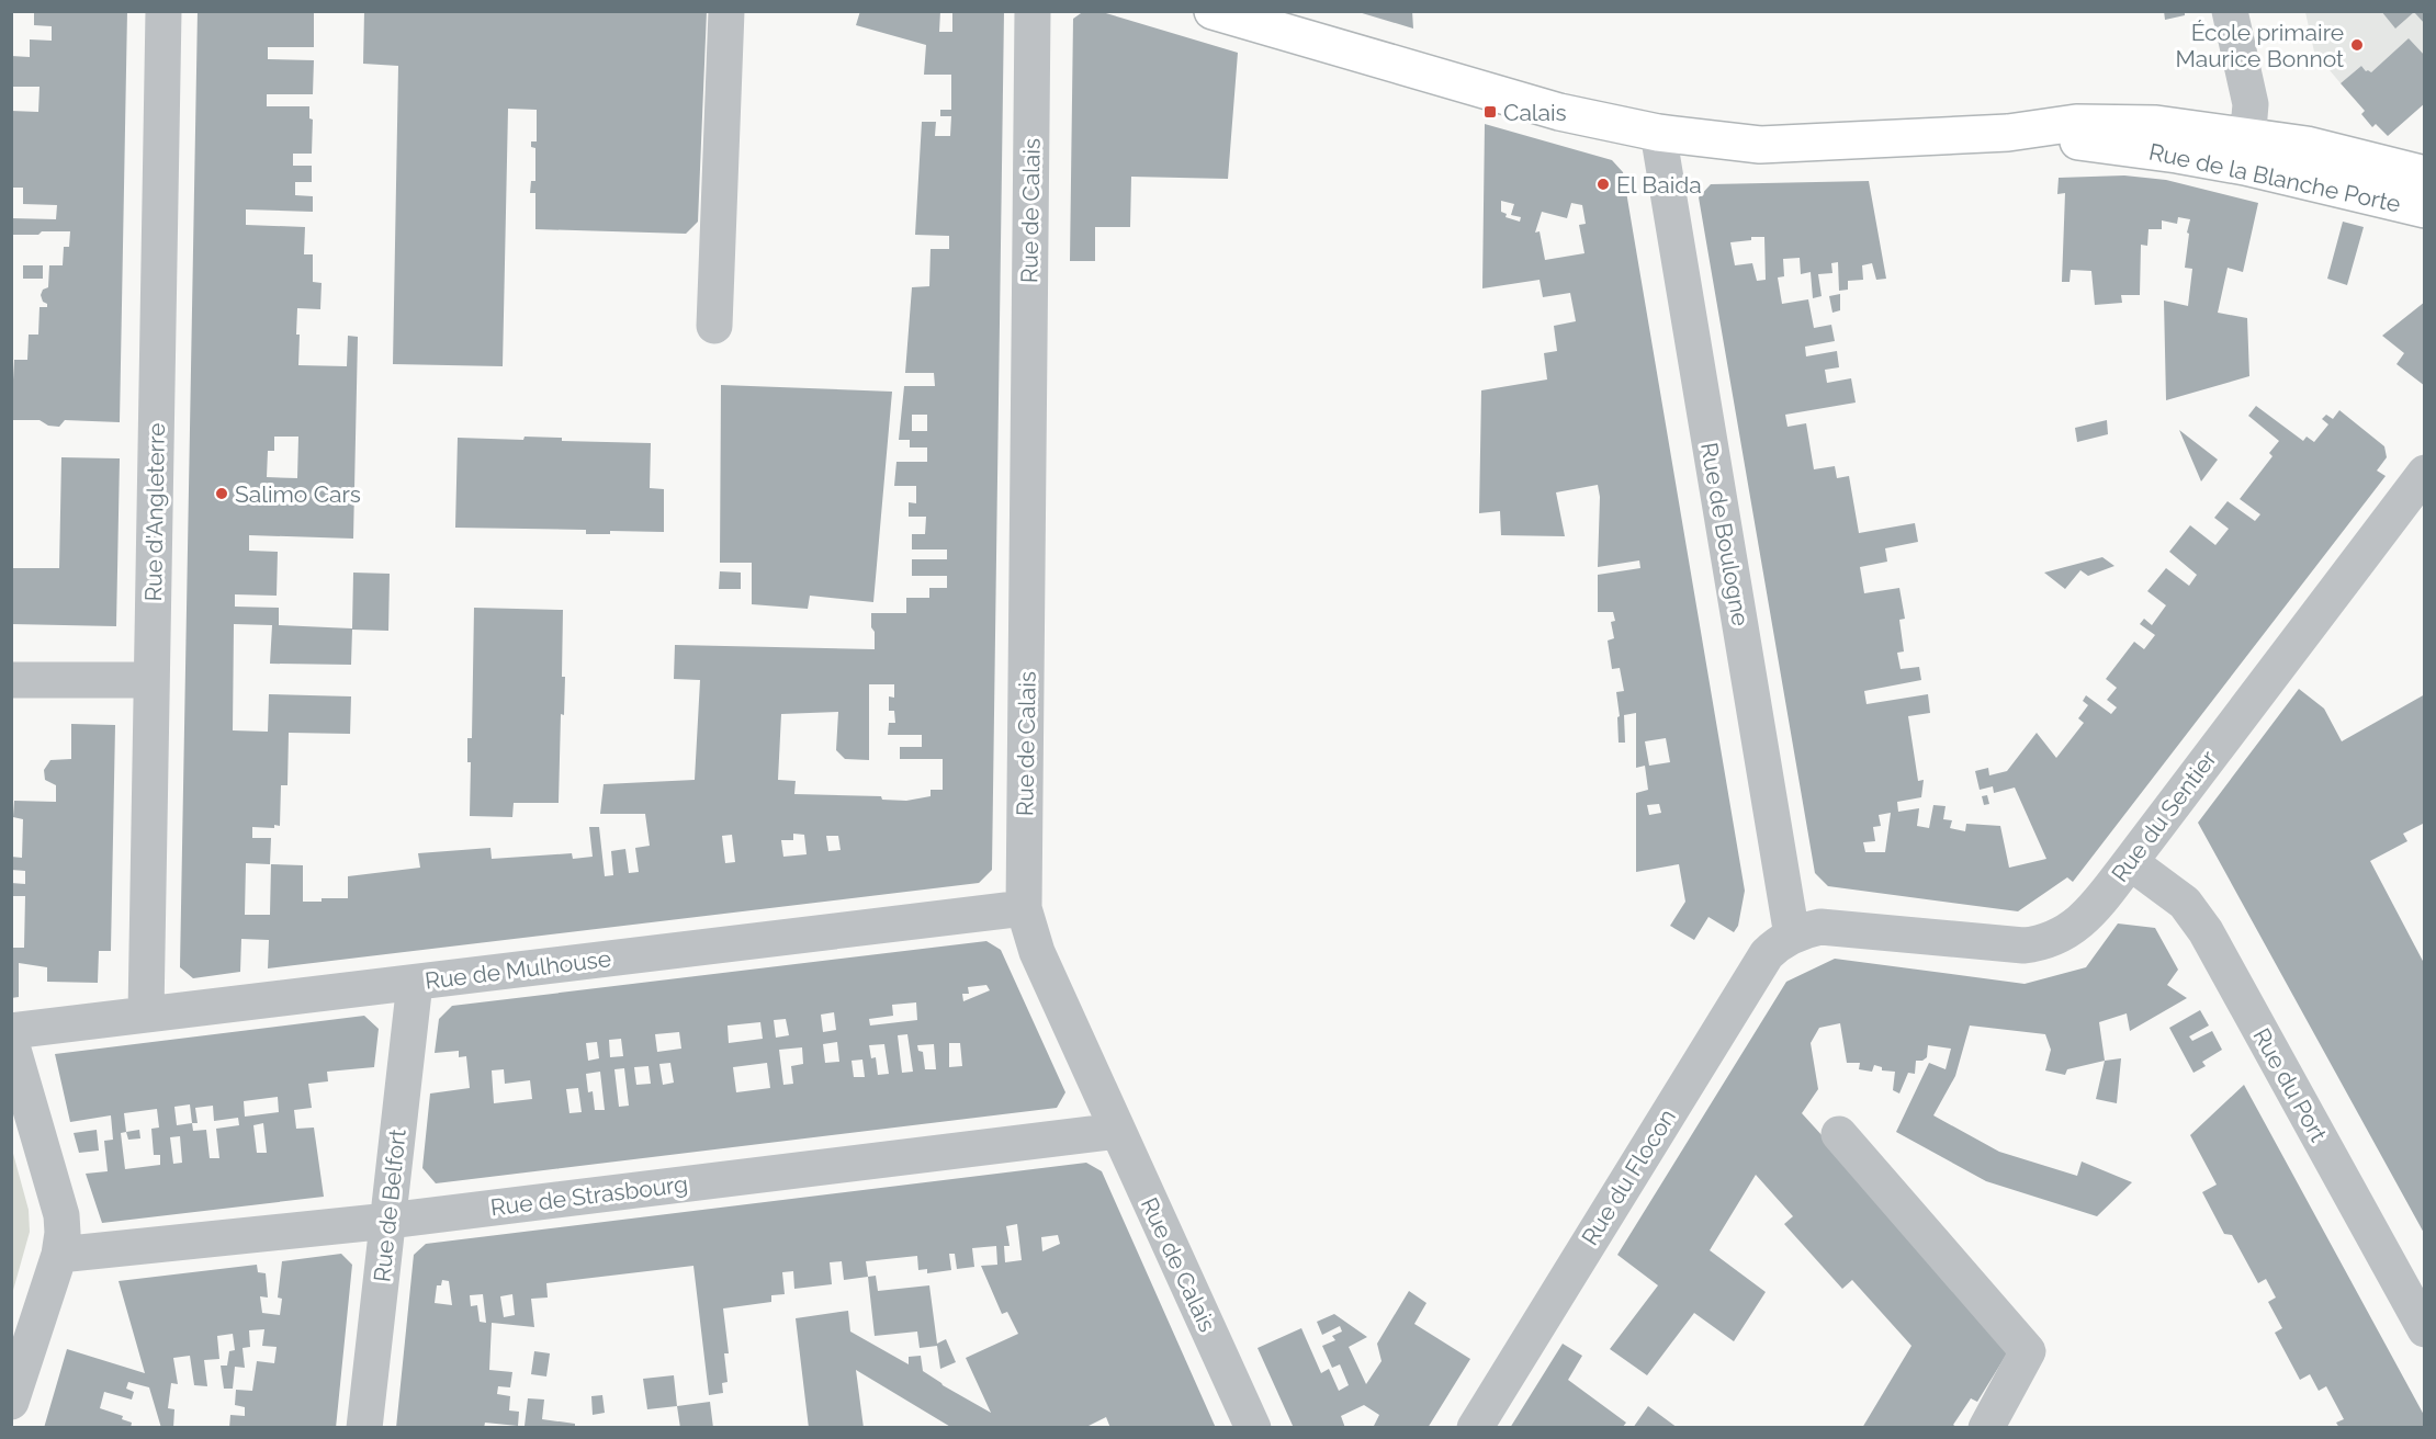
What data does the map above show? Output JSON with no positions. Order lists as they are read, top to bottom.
{
  "streets": {
    "main road": ["Rue de la Blanche Porte"],
    "street": [
      "Rue de Calais",
      "Rue d'Angleterre",
      "Rue de Boulogne",
      "Rue du Sentier",
      "Rue de Mulhouse",
      "Rue du Port",
      "Rue du Flocon",
      "Rue de Strasbourg",
      "Rue de Belfort"
    ]
  },
  "crossings": [
    ["Rue de la Blanche Porte", "Rue de Boulogne"],
    ["Rue de Calais", "Rue de Mulhouse"],
    ["Rue de Calais", "Rue de Strasbourg"],
    ["Rue d'Angleterre", "Rue de Mulhouse"],
    ["Rue de Boulogne", "Rue du Sentier"],
    ["Rue de Boulogne", "Rue du Flocon"],
    ["Rue du Sentier", "Rue du Port"],
    ["Rue du Sentier", "Rue du Flocon"],
    ["Rue de Mulhouse", "Rue de Belfort"],
    ["Rue de Strasbourg", "Rue de Belfort"]
  ],
  "places": {
    "other": ["École primaire Maurice Bonnot", "El Baida", "Salimo Cars"],
    "transit": ["Calais"]
  }
}
